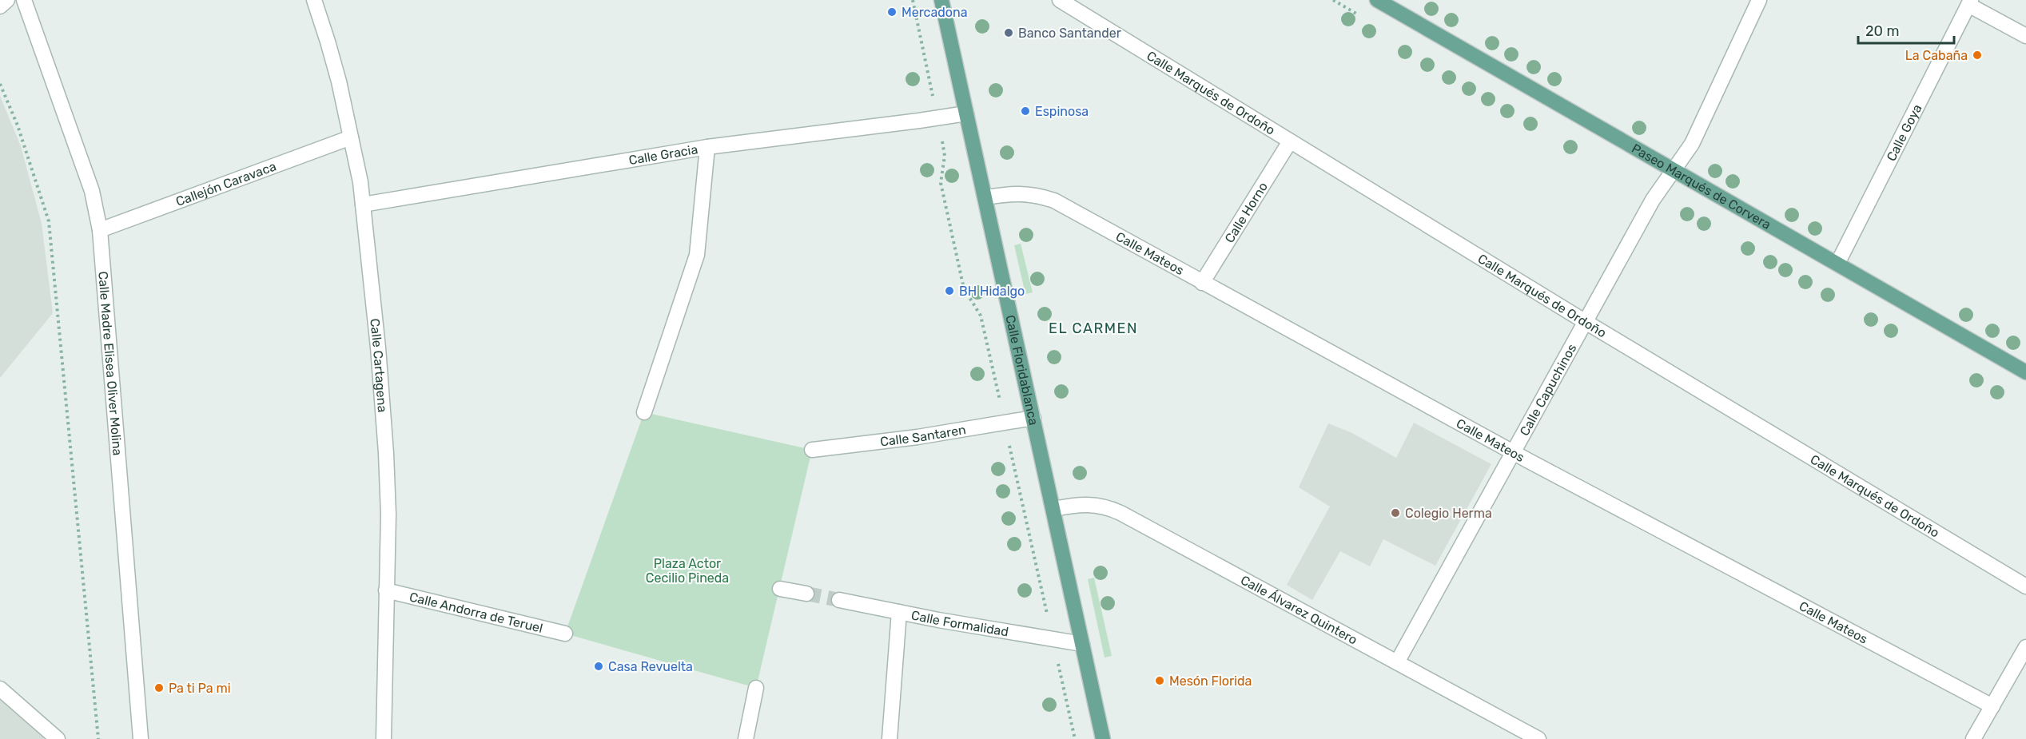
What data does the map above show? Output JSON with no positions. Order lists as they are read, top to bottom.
{
  "streets": {
    "main road": ["Paseo Marqués de Corvera", "Calle Floridablanca"],
    "street": [
      "Calle Marqués de Ordoño",
      "Calle Goya",
      "Calle Gracia",
      "Callejón Caravaca",
      "Calle Horno",
      "Calle Mateos",
      "Calle Madre Elisea Oliver Molina",
      "Calle Cartagena",
      "Calle Capuchinos",
      "Calle Santaren",
      "Calle Álvarez Quintero",
      "Calle Andorra de Teruel",
      "Calle Formalidad"
    ]
  },
  "crossings": [
    ["Calle Marqués de Ordoño", "Calle Horno"],
    ["Calle Marqués de Ordoño", "Calle Capuchinos"],
    ["Calle Goya", "Paseo Marqués de Corvera"],
    ["Calle Gracia", "Calle Cartagena"],
    ["Calle Gracia", "Calle Floridablanca"],
    ["Callejón Caravaca", "Calle Madre Elisea Oliver Molina"],
    ["Callejón Caravaca", "Calle Cartagena"],
    ["Paseo Marqués de Corvera", "Calle Capuchinos"],
    ["Calle Horno", "Calle Mateos"],
    ["Calle Mateos", "Calle Floridablanca"],
    ["Calle Mateos", "Calle Capuchinos"],
    ["Calle Cartagena", "Calle Andorra de Teruel"],
    ["Calle Floridablanca", "Calle Santaren"],
    ["Calle Floridablanca", "Calle Álvarez Quintero"],
    ["Calle Floridablanca", "Calle Formalidad"],
    ["Calle Capuchinos", "Calle Álvarez Quintero"]
  ],
  "districts": ["EL CARMEN"],
  "parks": ["Plaza Actor Cecilio Pineda"],
  "places": [
    "Mercadona",
    "Banco Santander",
    "La Cabaña",
    "Espinosa",
    "BH Hidalgo",
    "Colegio Herma",
    "Casa Revuelta",
    "Mesón Florida",
    "Pa ti Pa mi"
  ],
  "scale_bar": "20 m"
}
